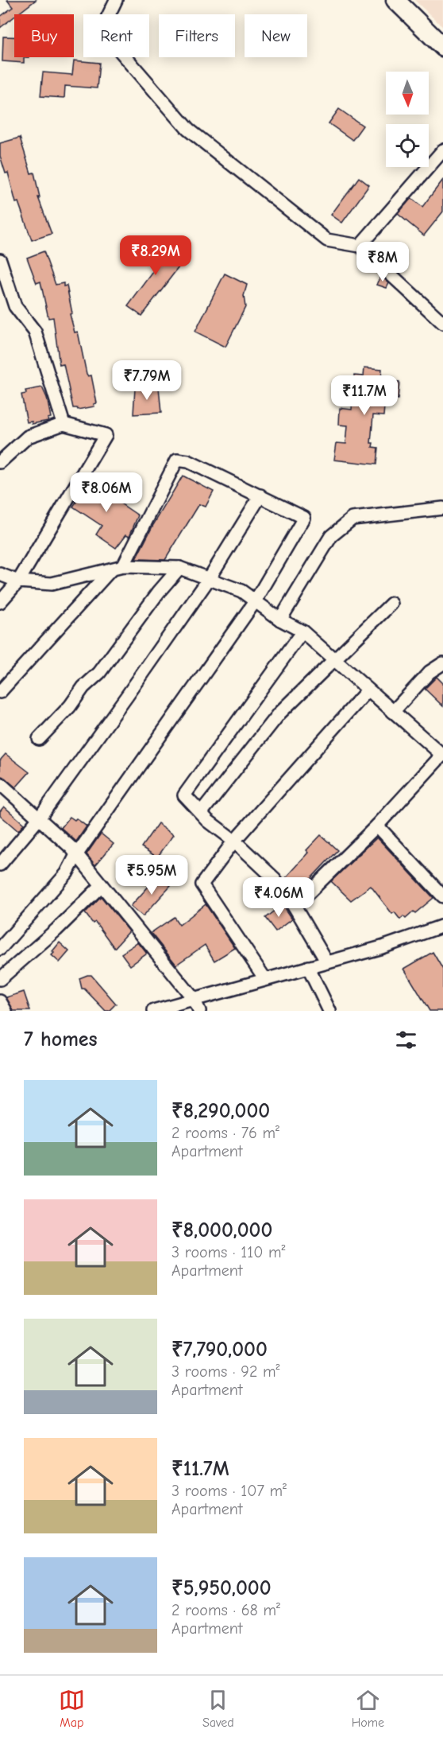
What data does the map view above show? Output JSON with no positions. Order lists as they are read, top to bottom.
{
  "north": "bottom",
  "page": {
    "chip": [
      "Buy",
      "Rent",
      "Filters",
      "New"
    ],
    "price": [
      "₹8.29M",
      "₹8M",
      "₹7.79M",
      "₹11.7M",
      "₹8.06M",
      "₹5.95M",
      "₹4.06M"
    ],
    "heading": "7 homes",
    "list": [
      {
        "name": "₹8,290,000",
        "note": "2 rooms · 76 m² · Apartment"
      },
      {
        "name": "₹8,000,000",
        "note": "3 rooms · 110 m² · Apartment"
      },
      {
        "name": "₹7,790,000",
        "note": "3 rooms · 92 m² · Apartment"
      },
      {
        "name": "₹11.7M",
        "note": "3 rooms · 107 m² · Apartment"
      },
      {
        "name": "₹5,950,000",
        "note": "2 rooms · 68 m² · Apartment"
      }
    ],
    "tabs": ["Map", "Saved", "Home"]
  }
}
